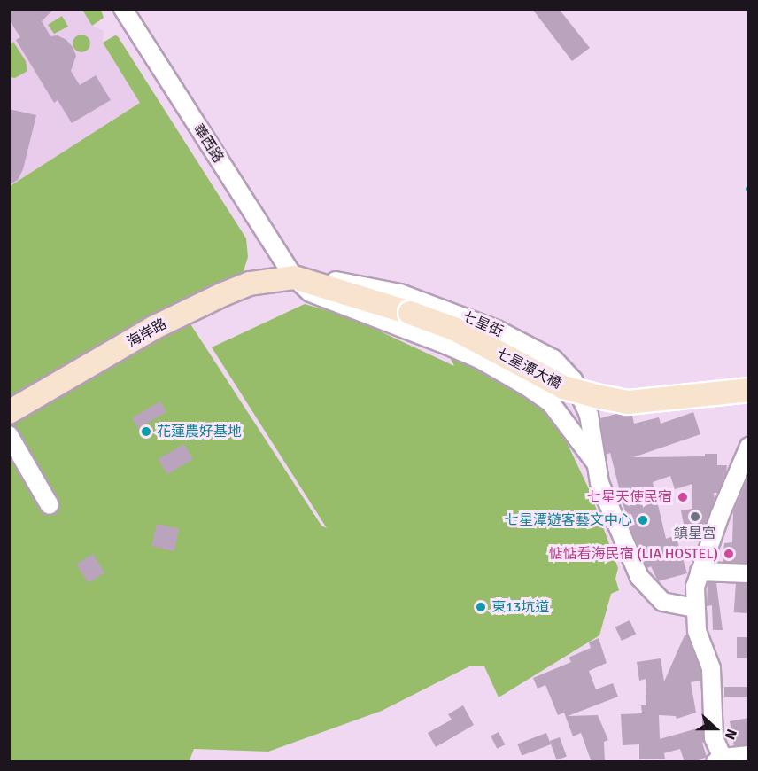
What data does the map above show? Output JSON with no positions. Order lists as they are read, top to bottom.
{
  "streets": {
    "main road": ["海岸路", "七星潭大橋"],
    "street": ["華西路", "七星街"]
  },
  "crossings": [
    ["華西路", "七星街"],
    ["華西路", "海岸路"],
    ["華西路", "七星潭大橋"],
    ["七星街", "海岸路"],
    ["七星街", "七星潭大橋"],
    ["海岸路", "七星潭大橋"]
  ],
  "places": [
    "花蓮農好基地",
    "七星天使民宿",
    "鎮星宮",
    "七星潭遊客藝文中心",
    "惦惦看海民宿 (LIA HOSTEL)",
    "東13坑道"
  ],
  "north": "right"
}
